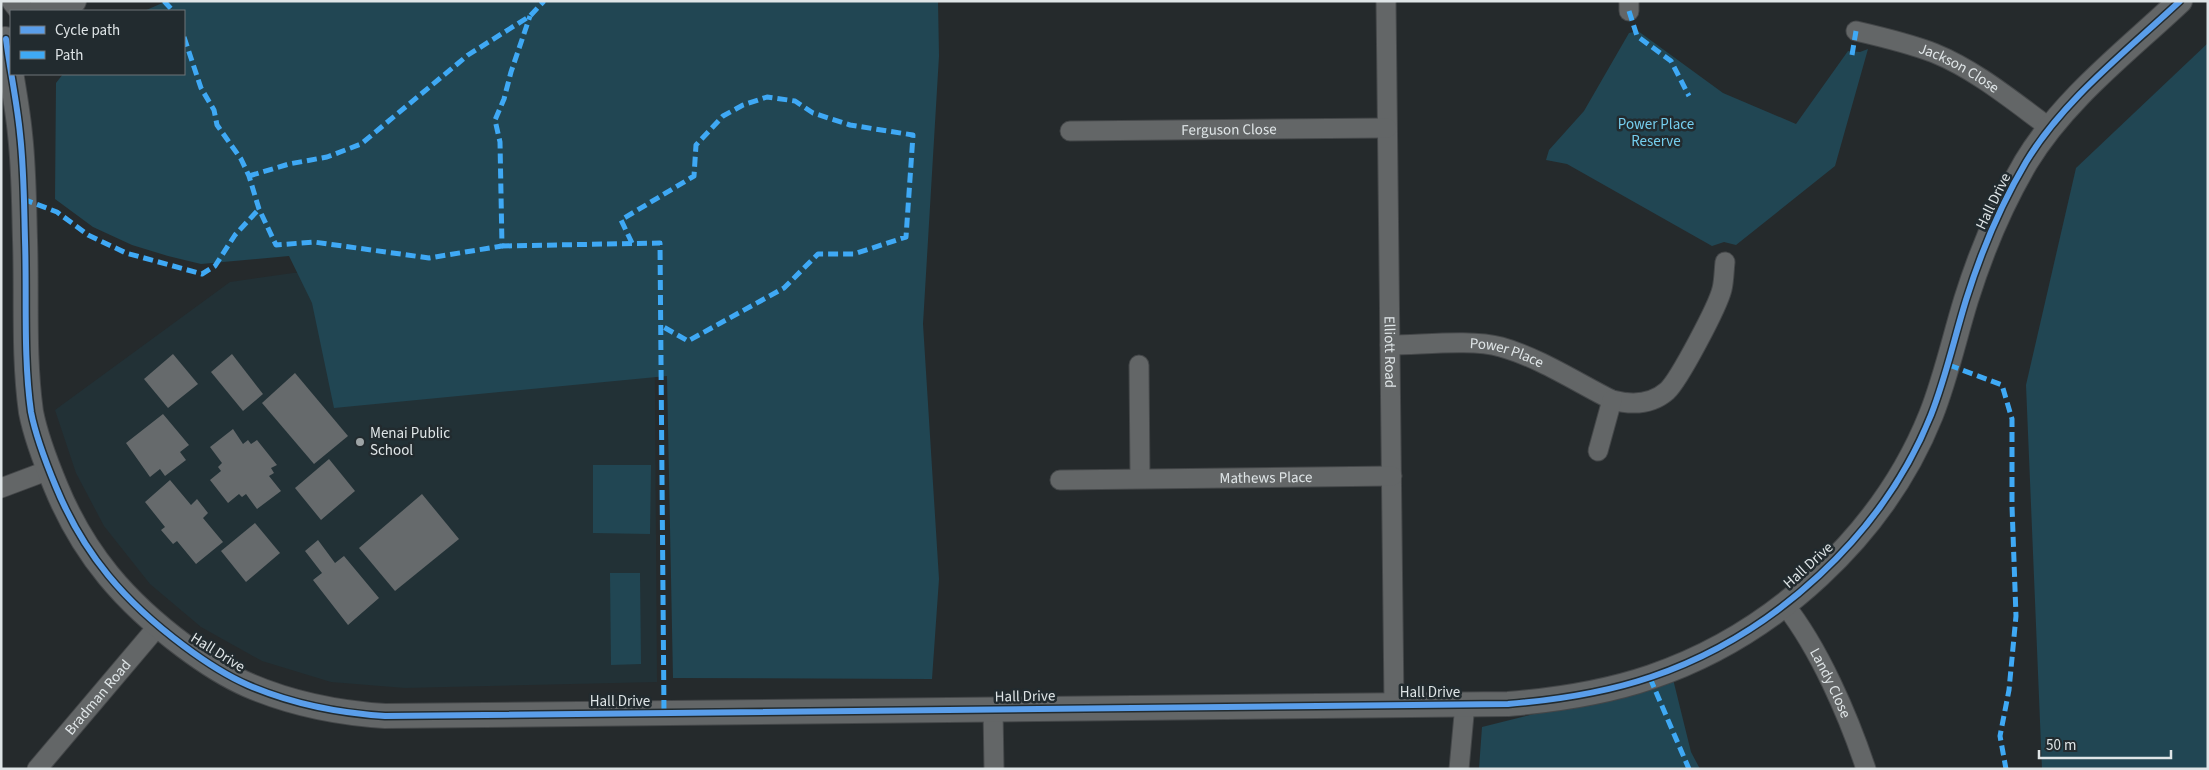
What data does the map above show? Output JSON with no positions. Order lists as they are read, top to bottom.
{
  "streets": {
    "street": [
      "Jackson Close",
      "Ferguson Close",
      "Hall Drive",
      "Elliott Road",
      "Power Place",
      "Mathews Place",
      "Landy Close",
      "Bradman Road"
    ]
  },
  "crossings": [
    ["Jackson Close", "Hall Drive"],
    ["Ferguson Close", "Elliott Road"],
    ["Hall Drive", "Elliott Road"],
    ["Hall Drive", "Landy Close"],
    ["Hall Drive", "Bradman Road"],
    ["Elliott Road", "Power Place"],
    ["Elliott Road", "Mathews Place"]
  ],
  "parks": ["Power Place Reserve"],
  "places": ["Menai Public School"],
  "legend": ["Cycle path", "Path"],
  "scale_bar": "50 m"
}
